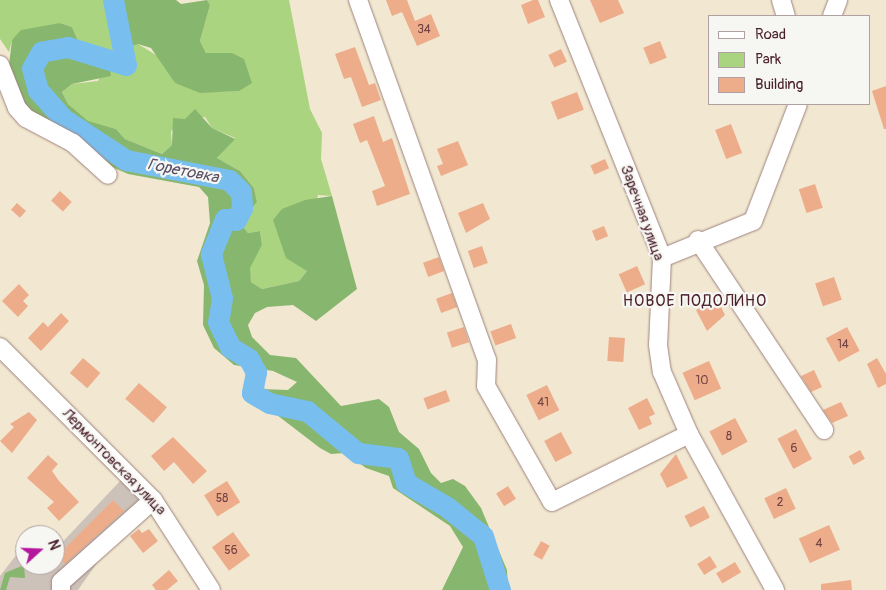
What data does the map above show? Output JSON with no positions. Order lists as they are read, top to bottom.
{
  "streets": {
    "street": ["Заречная улица", "Лермонтовская улица"]
  },
  "districts": ["НОВОЕ ПОДОЛИНО"],
  "water": ["Горетовка"],
  "house_numbers": [
    "34",
    "14",
    "10",
    "41",
    "8",
    "6",
    "58",
    "2",
    "4",
    "56"
  ],
  "legend": ["Road", "Park", "Building"],
  "north": "right"
}
